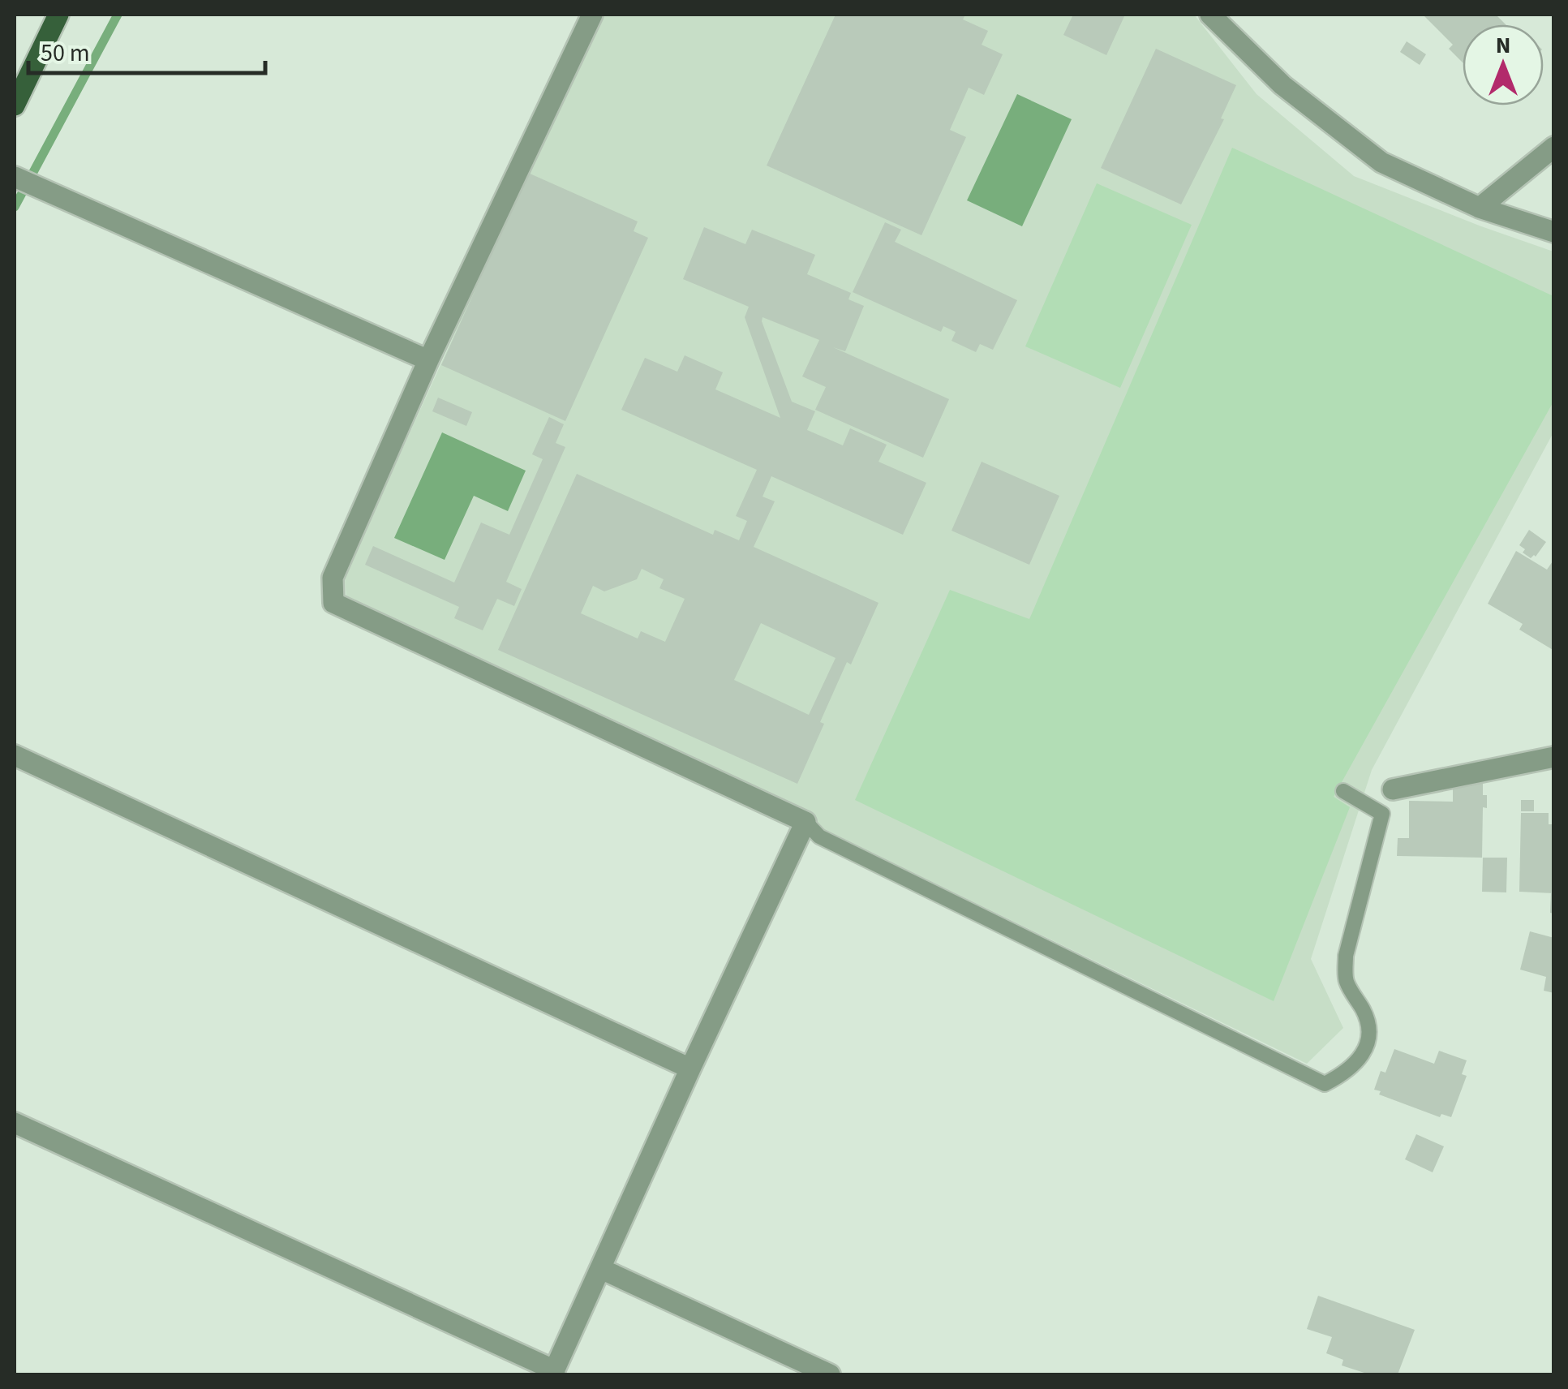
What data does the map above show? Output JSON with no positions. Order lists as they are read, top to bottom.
{
  "scale_bar": "50 m",
  "north": "top"
}
